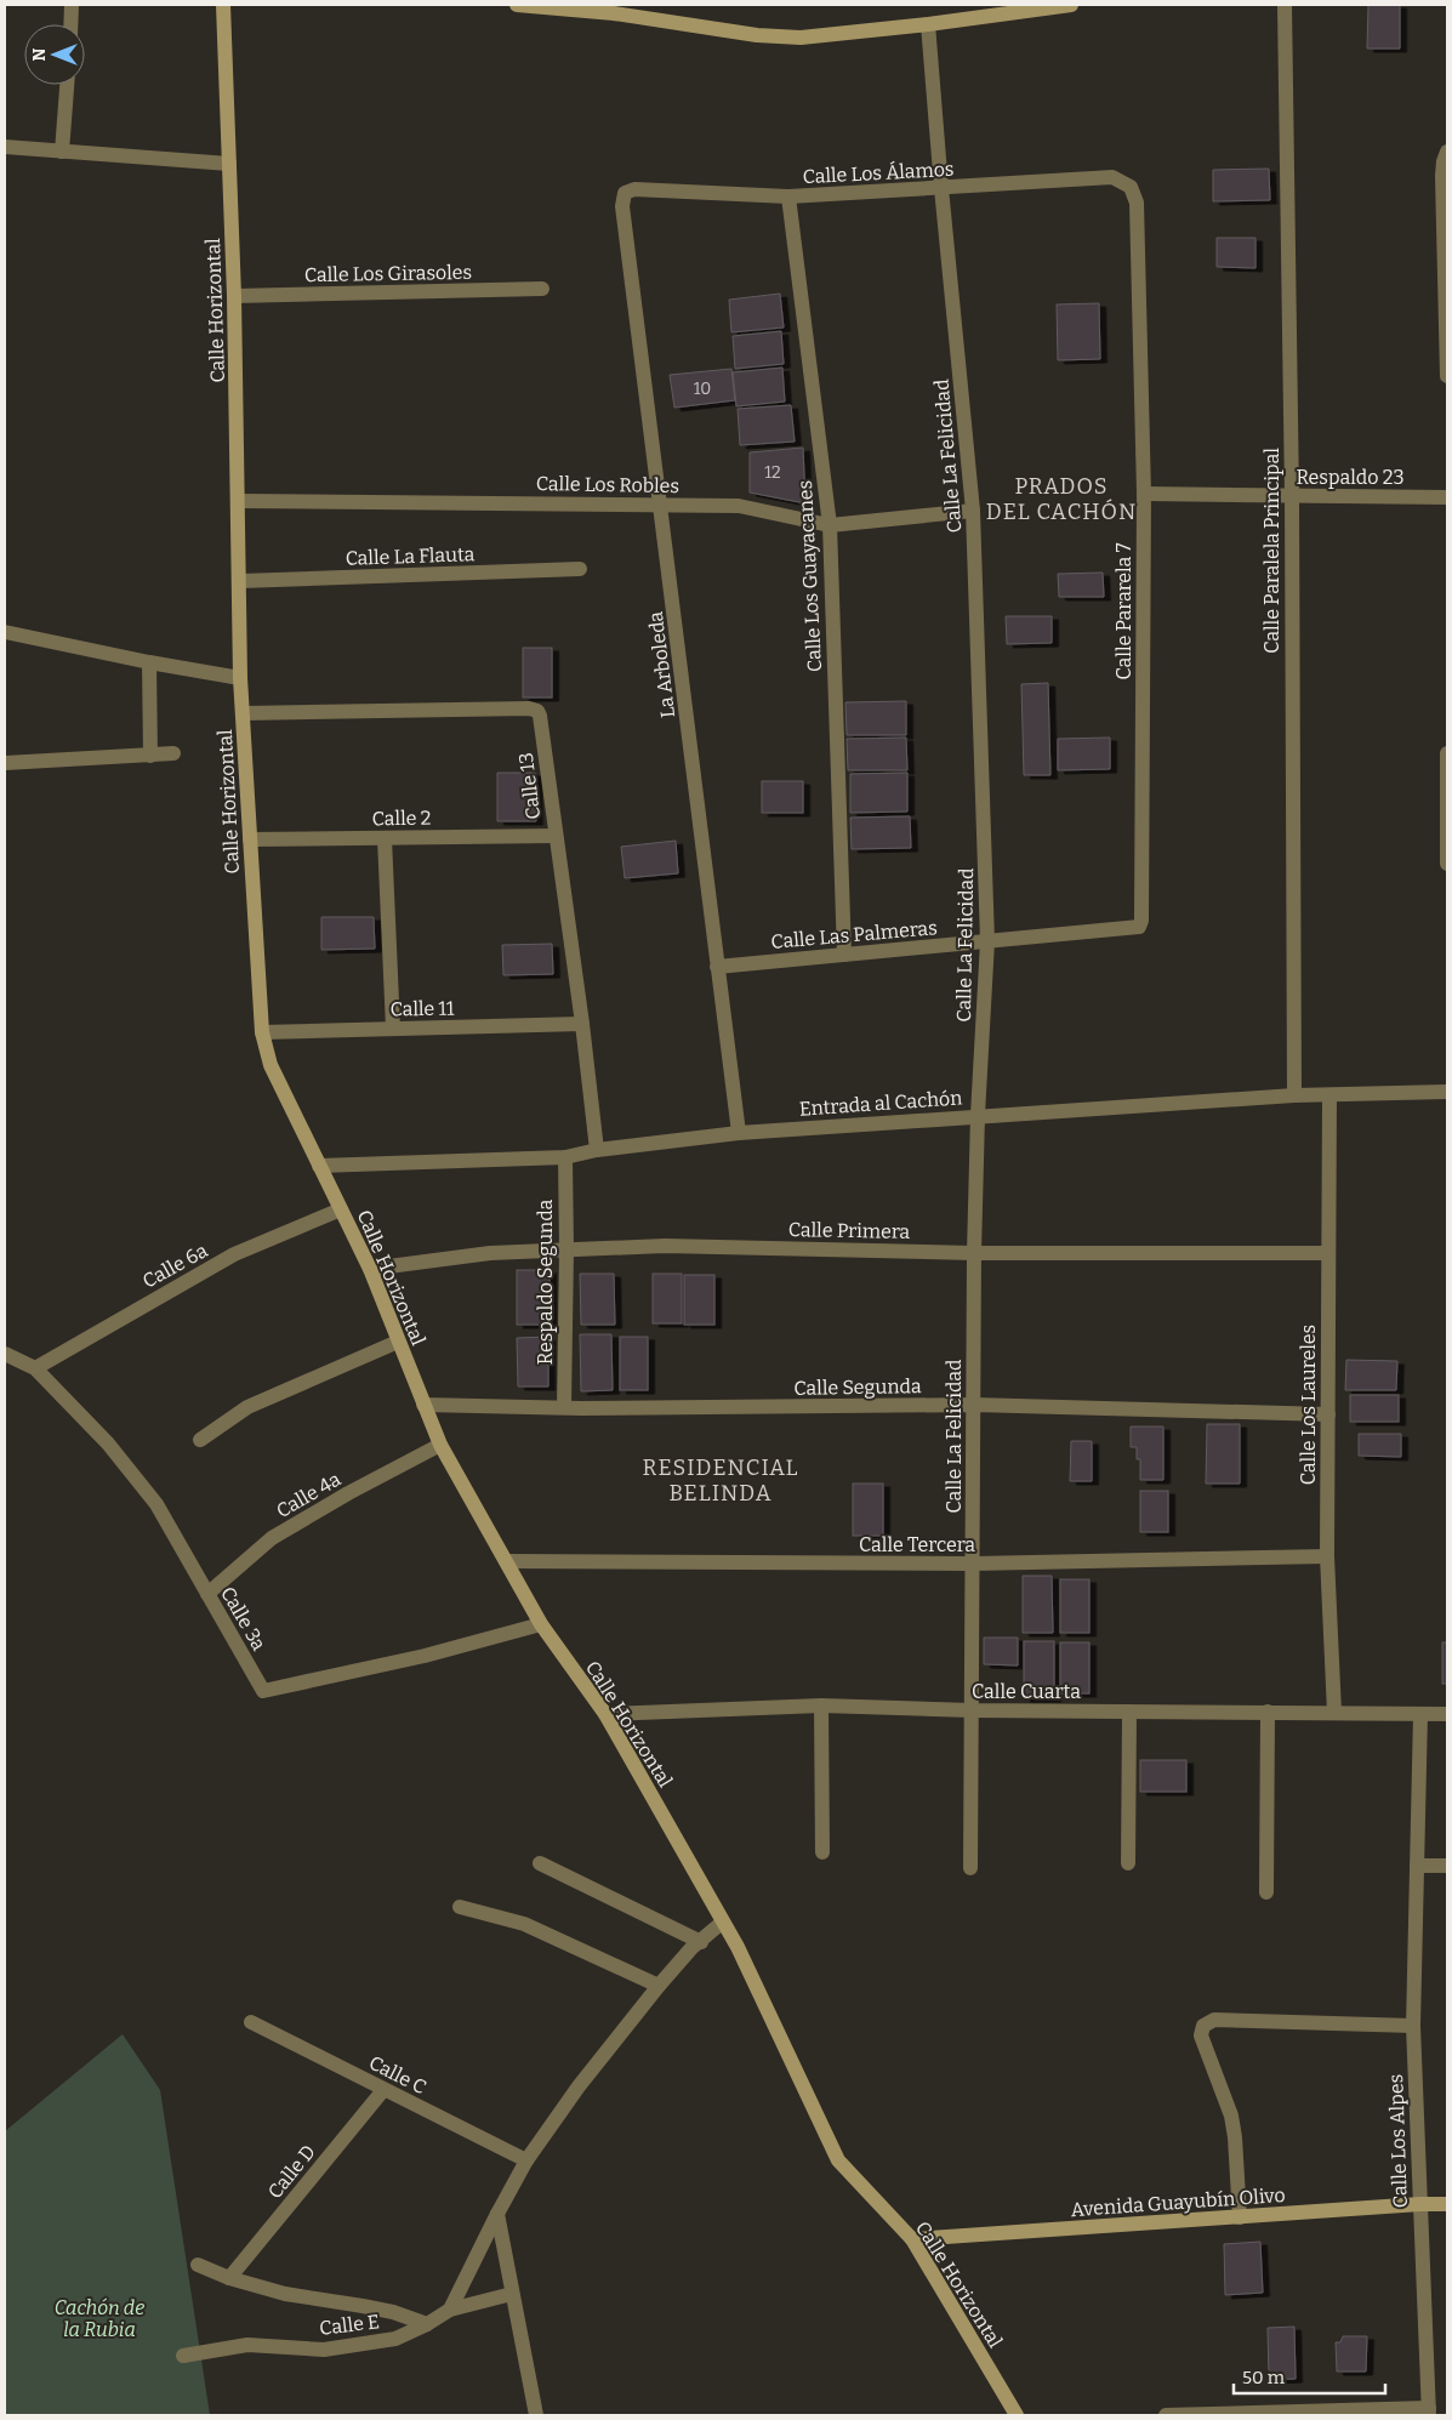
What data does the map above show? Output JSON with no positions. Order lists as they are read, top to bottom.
{
  "streets": {
    "main road": ["Calle Horizontal", "Avenida Guayubín Olivo"],
    "street": [
      "Calle Los Álamos",
      "Calle Los Girasoles",
      "Calle La Felicidad",
      "Respaldo 23",
      "Calle Los Robles",
      "Calle Paralela Principal",
      "Calle La Flauta",
      "Calle Los Guayacanes",
      "Calle Pararela 7",
      "La Arboleda",
      "Calle 13",
      "Calle 2",
      "Calle Las Palmeras",
      "Calle 11",
      "Entrada al Cachón",
      "Calle Primera",
      "Calle 6a",
      "Respaldo Segunda",
      "Calle Segunda",
      "Calle Los Laureles",
      "Calle 4a",
      "Calle Tercera",
      "Calle 3a",
      "Calle Cuarta",
      "Calle C",
      "Calle Los Alpes",
      "Calle D",
      "Calle E"
    ]
  },
  "crossings": [
    ["Calle Los Álamos", "Calle La Felicidad"],
    ["Calle Los Álamos", "Calle Los Guayacanes"],
    ["Calle Los Álamos", "Calle Pararela 7"],
    ["Calle Los Álamos", "La Arboleda"],
    ["Calle Los Girasoles", "Calle Horizontal"],
    ["Calle Horizontal", "Calle Los Robles"],
    ["Calle Horizontal", "Calle La Flauta"],
    ["Calle Horizontal", "Calle 13"],
    ["Calle Horizontal", "Calle 2"],
    ["Calle Horizontal", "Calle 11"],
    ["Calle Horizontal", "Entrada al Cachón"],
    ["Calle Horizontal", "Calle Primera"],
    ["Calle Horizontal", "Calle 6a"],
    ["Calle Horizontal", "Calle Segunda"],
    ["Calle Horizontal", "Calle 4a"],
    ["Calle Horizontal", "Calle Tercera"],
    ["Calle Horizontal", "Calle 3a"],
    ["Calle Horizontal", "Calle Cuarta"],
    ["Calle Horizontal", "Avenida Guayubín Olivo"],
    ["Calle La Felicidad", "Calle Los Robles"],
    ["Calle La Felicidad", "Calle Las Palmeras"],
    ["Calle La Felicidad", "Entrada al Cachón"],
    ["Calle La Felicidad", "Calle Primera"],
    ["Calle La Felicidad", "Calle Segunda"],
    ["Calle La Felicidad", "Calle Tercera"],
    ["Calle La Felicidad", "Calle Cuarta"],
    ["Respaldo 23", "Calle Paralela Principal"],
    ["Respaldo 23", "Calle Pararela 7"],
    ["Calle Los Robles", "Calle Los Guayacanes"],
    ["Calle Los Robles", "La Arboleda"],
    ["Calle Paralela Principal", "Entrada al Cachón"],
    ["Calle Los Guayacanes", "Calle Las Palmeras"],
    ["Calle Pararela 7", "Calle Las Palmeras"],
    ["La Arboleda", "Calle Las Palmeras"],
    ["La Arboleda", "Entrada al Cachón"],
    ["Calle 13", "Calle 2"],
    ["Calle 13", "Calle 11"],
    ["Calle 13", "Entrada al Cachón"],
    ["Entrada al Cachón", "Respaldo Segunda"],
    ["Entrada al Cachón", "Calle Los Laureles"],
    ["Calle Primera", "Respaldo Segunda"],
    ["Calle Primera", "Calle Los Laureles"],
    ["Calle 6a", "Calle 3a"],
    ["Respaldo Segunda", "Calle Segunda"],
    ["Calle Segunda", "Calle Los Laureles"],
    ["Calle Los Laureles", "Calle Tercera"],
    ["Calle Los Laureles", "Calle Cuarta"],
    ["Calle 4a", "Calle 3a"],
    ["Calle Cuarta", "Calle Los Alpes"],
    ["Calle C", "Calle D"],
    ["Calle Los Alpes", "Avenida Guayubín Olivo"]
  ],
  "districts": ["PRADOS DEL CACHÓN", "RESIDENCIAL BELINDA"],
  "parks": ["Cachón de la Rubia"],
  "house_numbers": ["10", "12"],
  "scale_bar": "50 m",
  "north": "left"
}
